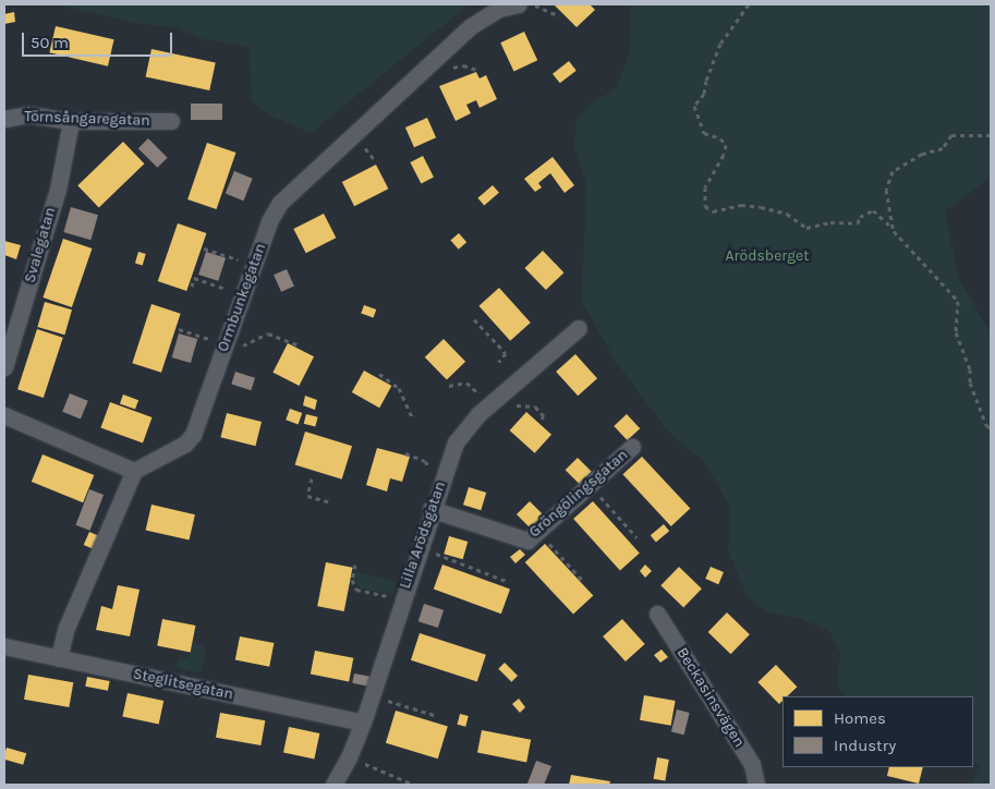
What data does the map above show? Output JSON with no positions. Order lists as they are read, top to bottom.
{
  "streets": {
    "street": [
      "Törnsångaregatan",
      "Svalegatan",
      "Ormbunkegatan",
      "Gröngölingsgatan",
      "Lilla Arödsgatan",
      "Steglitsegatan",
      "Beckasinsvägen"
    ]
  },
  "crossings": [
    ["Törnsångaregatan", "Svalegatan"],
    ["Gröngölingsgatan", "Lilla Arödsgatan"],
    ["Lilla Arödsgatan", "Steglitsegatan"]
  ],
  "parks": ["Arödsberget"],
  "legend": ["Homes", "Industry"],
  "scale_bar": "50 m"
}
